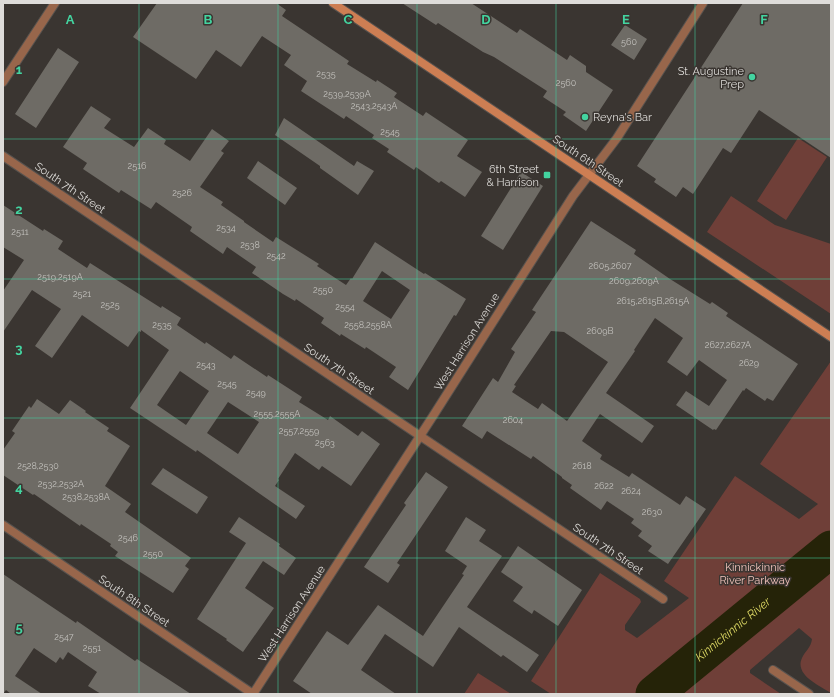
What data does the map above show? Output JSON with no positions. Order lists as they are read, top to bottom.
{
  "streets": {
    "street": [
      "South 6th Street",
      "South 7th Street",
      "West Harrison Avenue",
      "South 8th Street"
    ]
  },
  "crossings": [
    ["South 6th Street", "West Harrison Avenue"],
    ["South 7th Street", "West Harrison Avenue"],
    ["West Harrison Avenue", "South 8th Street"]
  ],
  "water": ["Kinnickinnic River"],
  "parks": ["Kinnickinnic River Parkway"],
  "places": {
    "other": ["St. Augustine Prep", "Reyna's Bar"],
    "transit": ["6th Street & Harrison"]
  },
  "house_numbers": [
    "560",
    "2535",
    "2560",
    "2539,2539A",
    "2543,2543A",
    "2545",
    "2516",
    "2526",
    "2534",
    "2511",
    "2538",
    "2542",
    "2605,2607",
    "2519,2519A",
    "2609,2609A",
    "2550",
    "2521",
    "2615,2615B,2615A",
    "2525",
    "2554",
    "2535",
    "2558,2558A",
    "2609B",
    "2627,2627A",
    "2629",
    "2543",
    "2545",
    "2549",
    "2555,2555A",
    "2604",
    "2557,2559",
    "2563",
    "2528,2530",
    "2618",
    "2532,2532A",
    "2622",
    "2624",
    "2538,2538A",
    "2630",
    "2546",
    "2550",
    "2547",
    "2551"
  ],
  "grid": {
    "columns": [
      "A",
      "B",
      "C",
      "D",
      "E",
      "F"
    ],
    "rows": [
      "1",
      "2",
      "3",
      "4",
      "5"
    ]
  }
}
